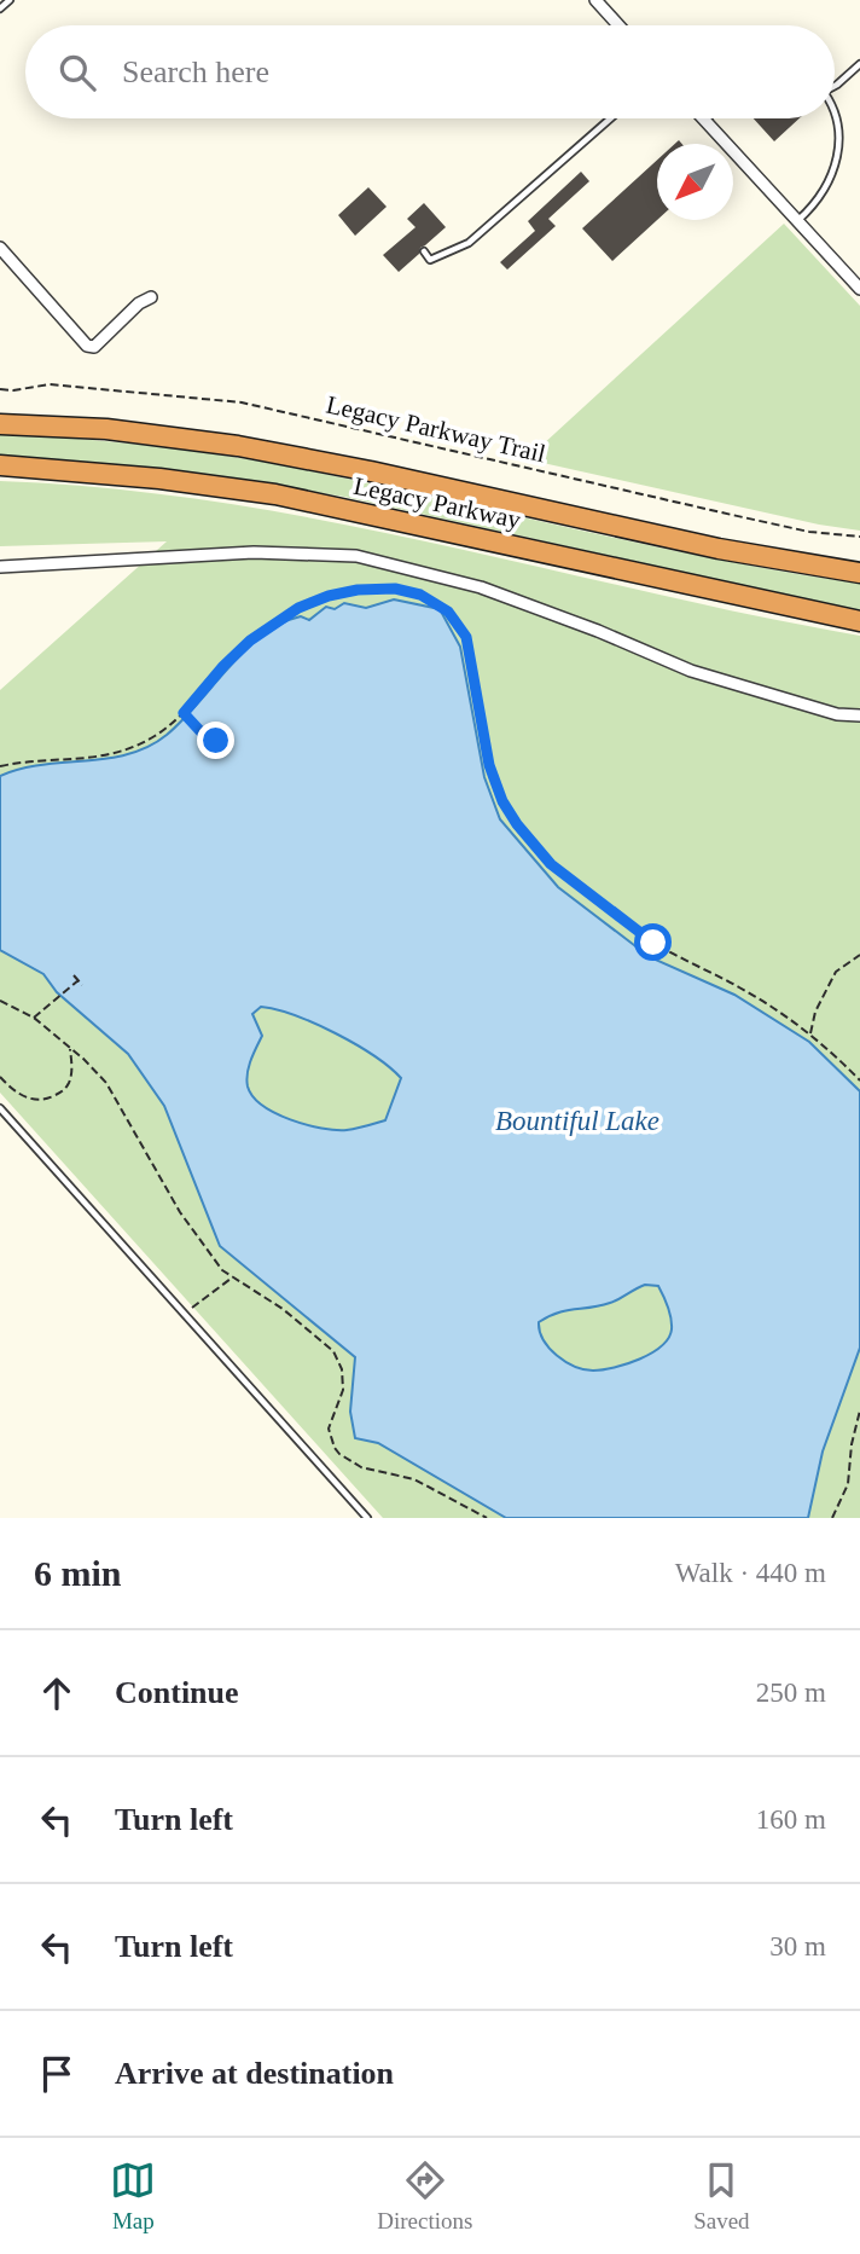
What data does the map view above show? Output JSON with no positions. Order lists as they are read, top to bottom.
{
  "streets": {
    "highway": ["Legacy Parkway"],
    "path": ["Legacy Parkway Trail"]
  },
  "water": ["Bountiful Lake"],
  "north": "bottom left",
  "page": {
    "search": "Search here",
    "heading": ["6 min", "Walk · 440 m"],
    "list": [
      ["Continue", "250 m"],
      ["Turn left", "160 m"],
      ["Turn left", "30 m"],
      "Arrive at destination"
    ],
    "nav": ["Map", "Directions", "Saved"]
  }
}
